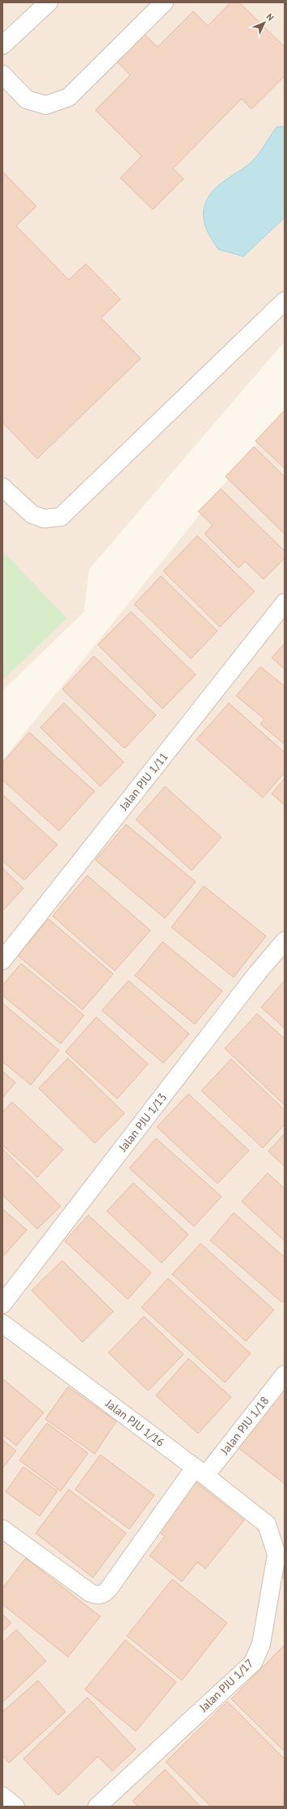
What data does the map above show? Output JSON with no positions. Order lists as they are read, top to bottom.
{
  "streets": {
    "street": [
      "Jalan PJU 1/11",
      "Jalan PJU 1/13",
      "Jalan PJU 1/16",
      "Jalan PJU 1/18",
      "Jalan PJU 1/17"
    ]
  },
  "crossings": [
    ["Jalan PJU 1/16", "Jalan PJU 1/18"],
    ["Jalan PJU 1/16", "Jalan PJU 1/17"]
  ],
  "north": "top right"
}
